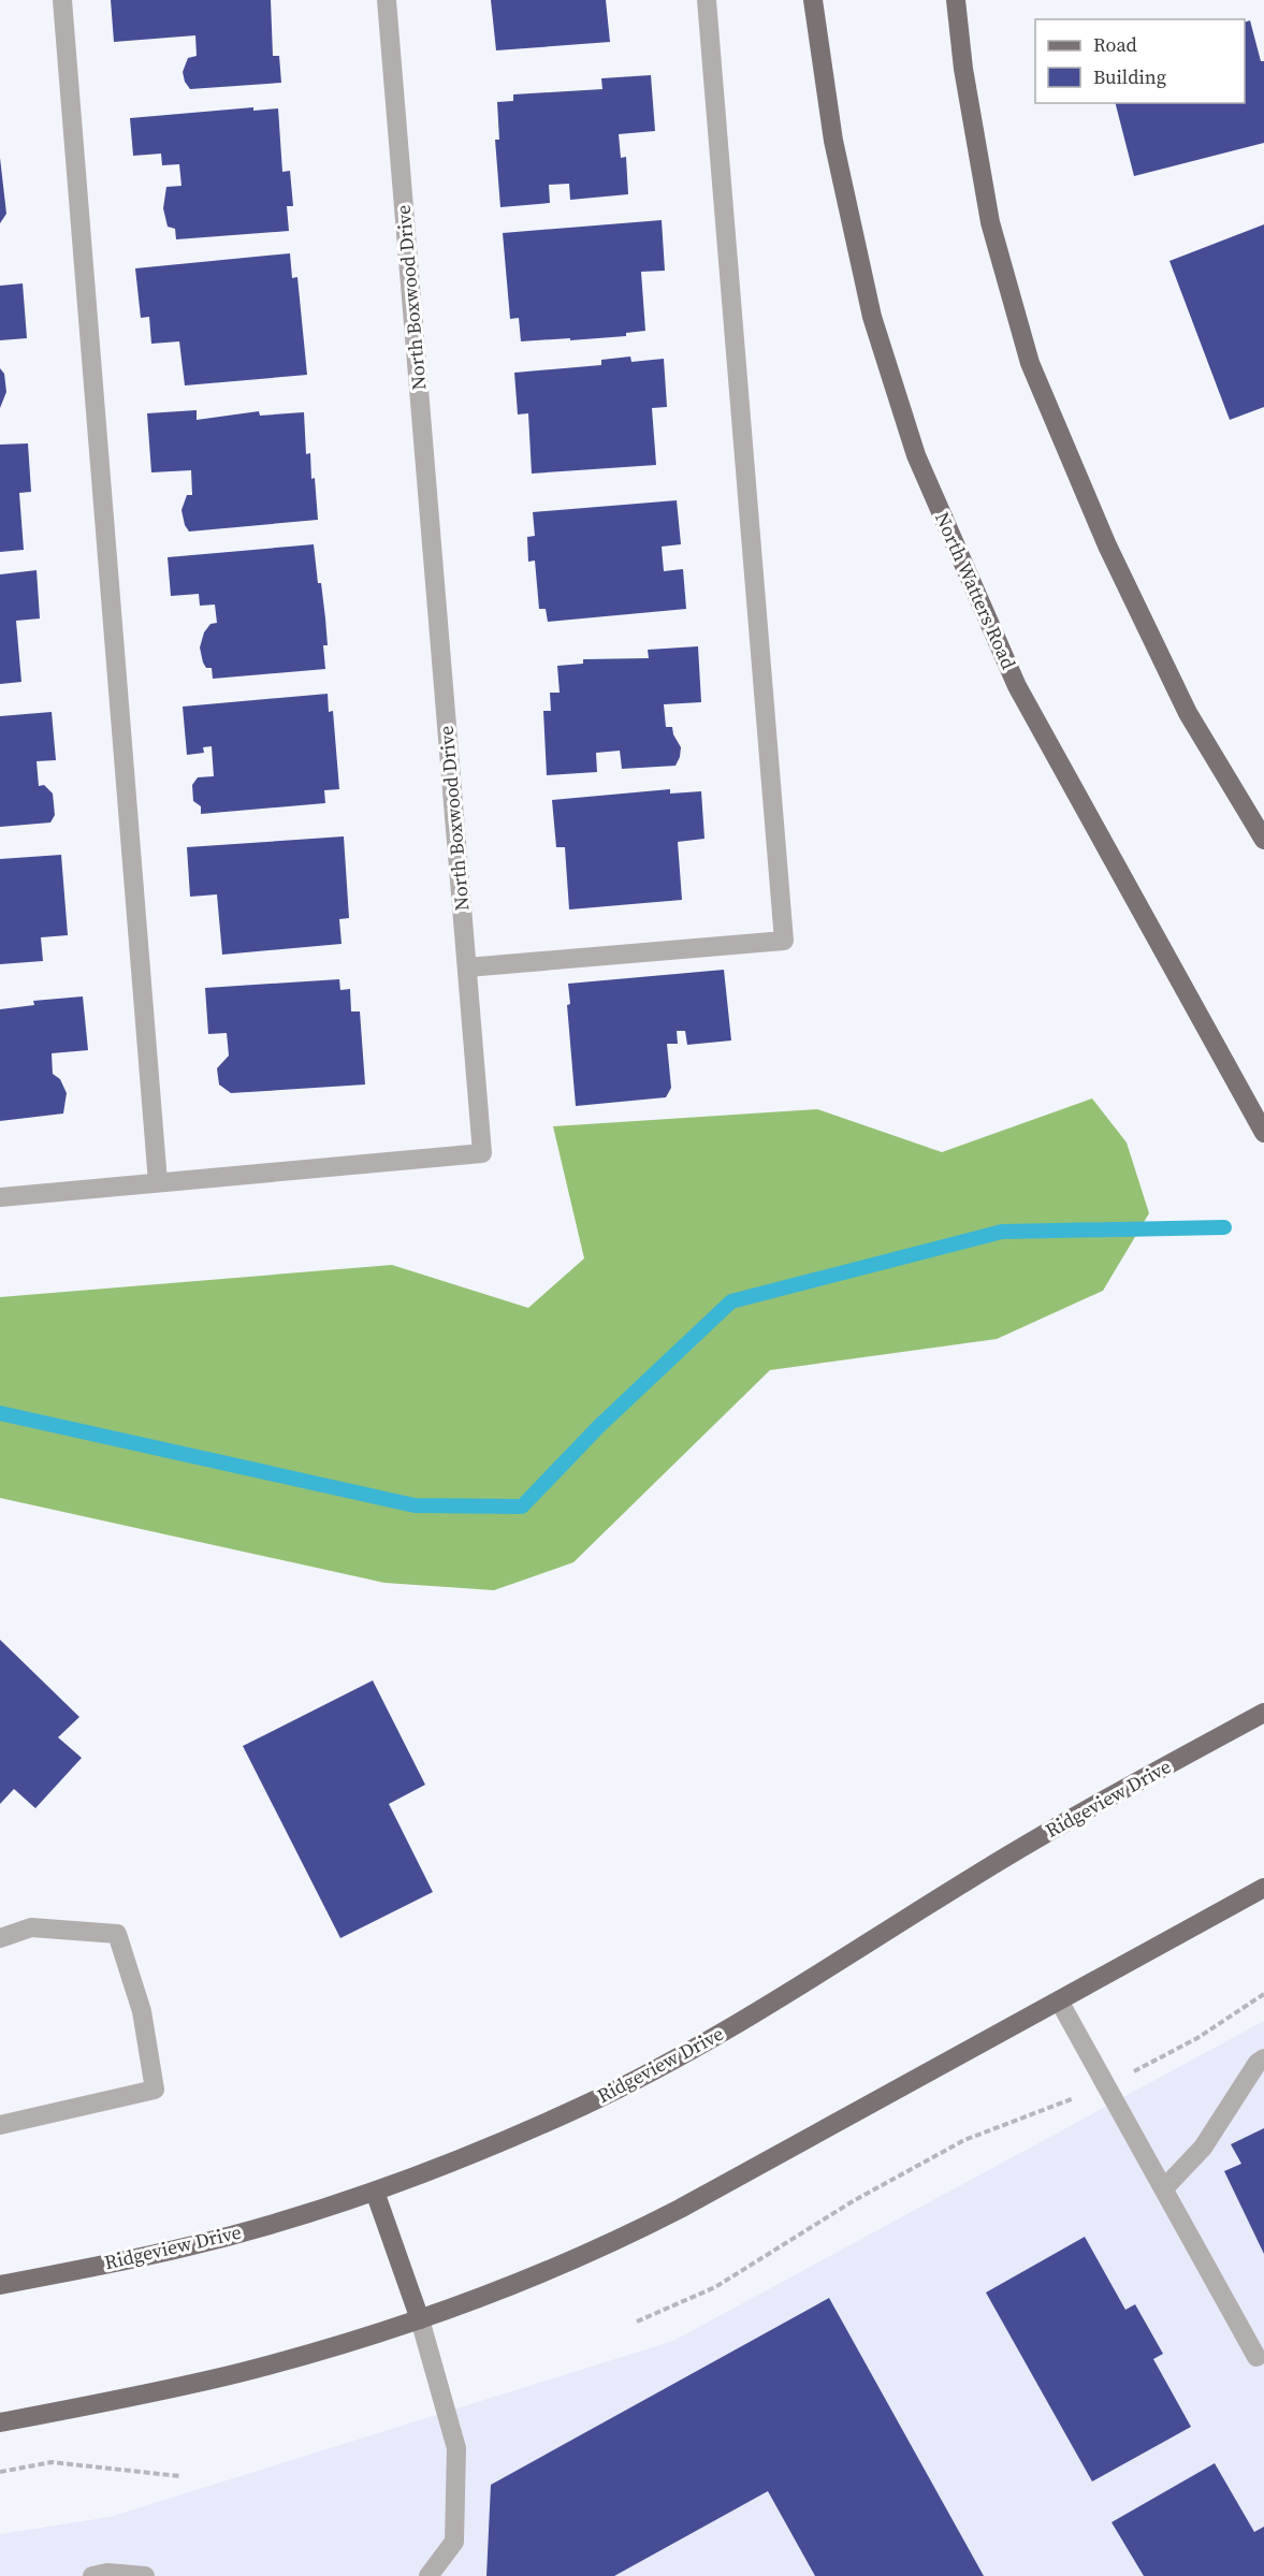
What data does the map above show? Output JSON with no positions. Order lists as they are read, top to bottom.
{
  "streets": {
    "main road": ["North Watters Road", "Ridgeview Drive"],
    "street": ["North Boxwood Drive"]
  },
  "legend": ["Road", "Building"]
}
